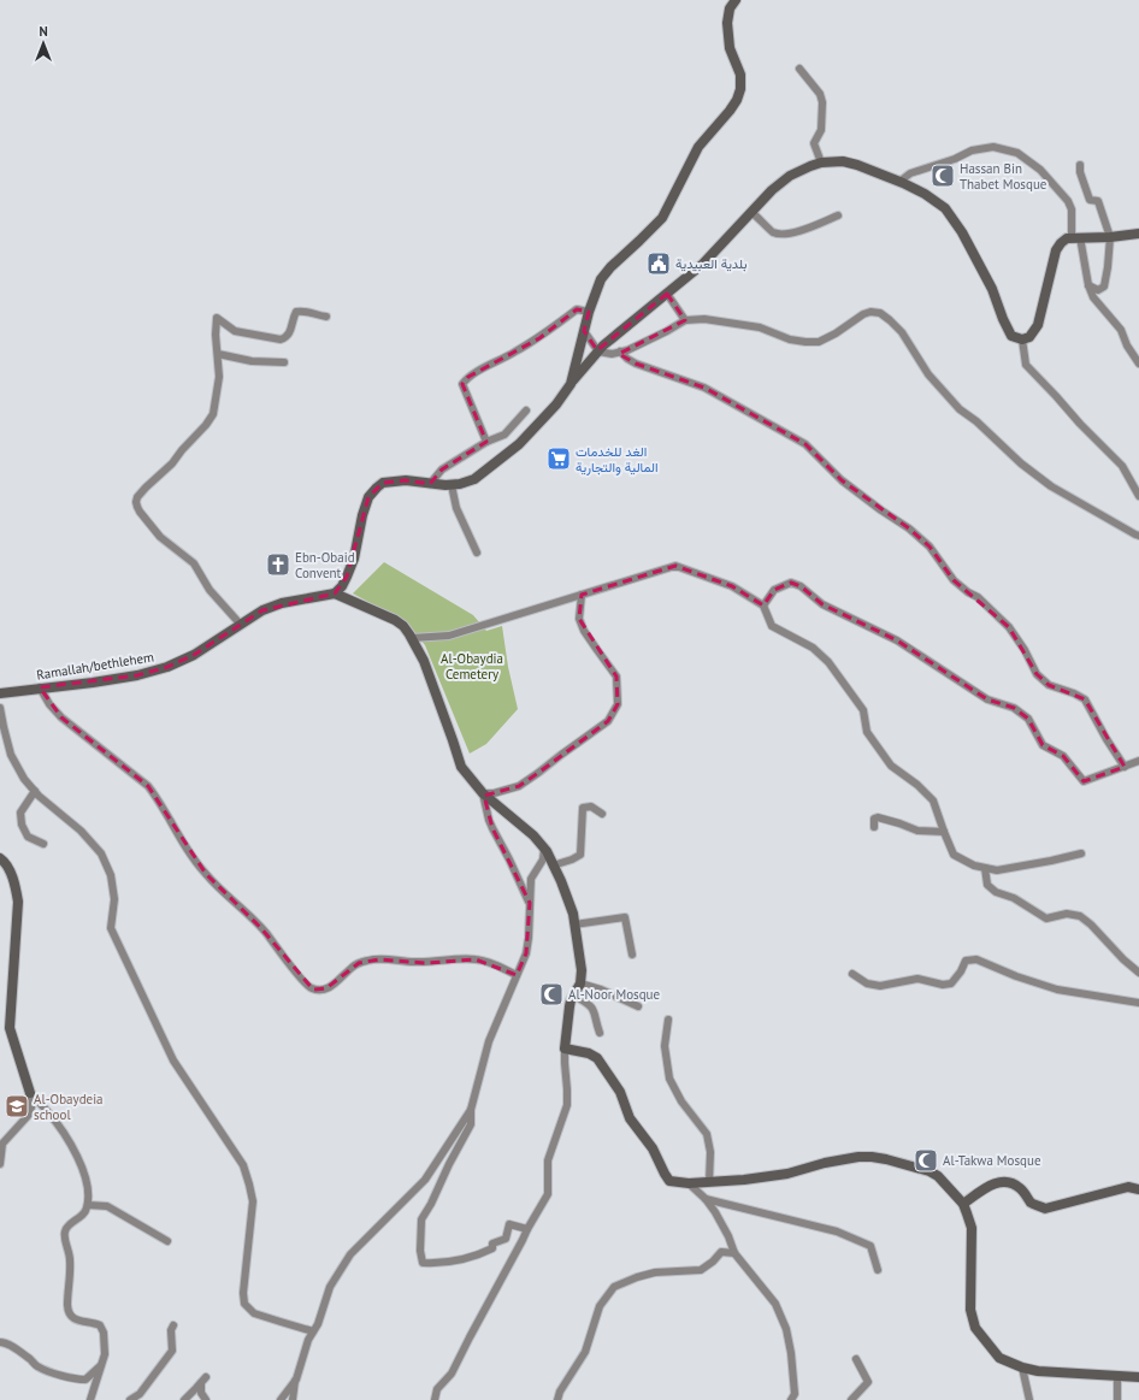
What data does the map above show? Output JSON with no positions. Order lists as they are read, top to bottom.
{
  "streets": {
    "street": ["Ramallah/bethlehem"]
  },
  "parks": ["Al-Obaydia Cemetery"],
  "places": {
    "mosque": ["Hassan Bin Thabet Mosque", "Al-Noor Mosque", "Al-Takwa Mosque"],
    "public building": ["بلدية العبيدية"],
    "supermarket": ["الغد للخدمات المالية والتجارية"],
    "church": ["Ebn-Obaid Convent"],
    "school or university": ["Al-Obaydeia school"]
  },
  "north": "top"
}
